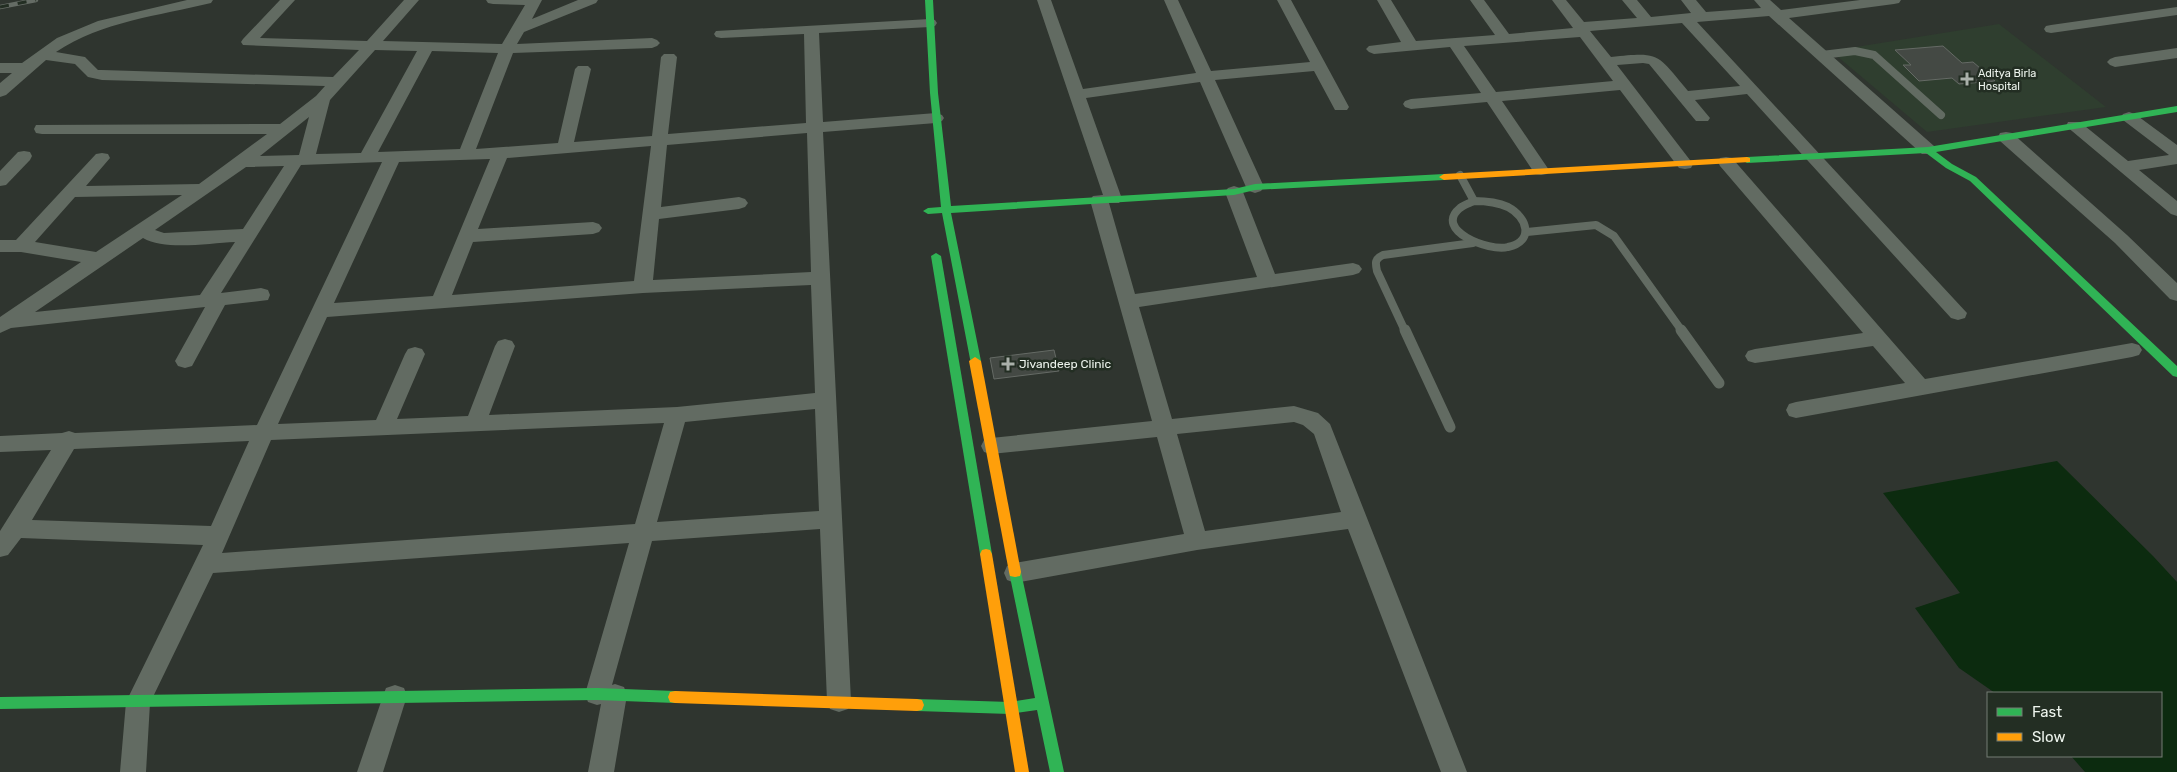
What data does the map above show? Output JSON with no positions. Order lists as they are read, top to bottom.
{
  "places": {
    "health": ["Aditya Birla Hospital", "Jivandeep Clinic"]
  },
  "legend": ["Fast", "Slow"]
}
